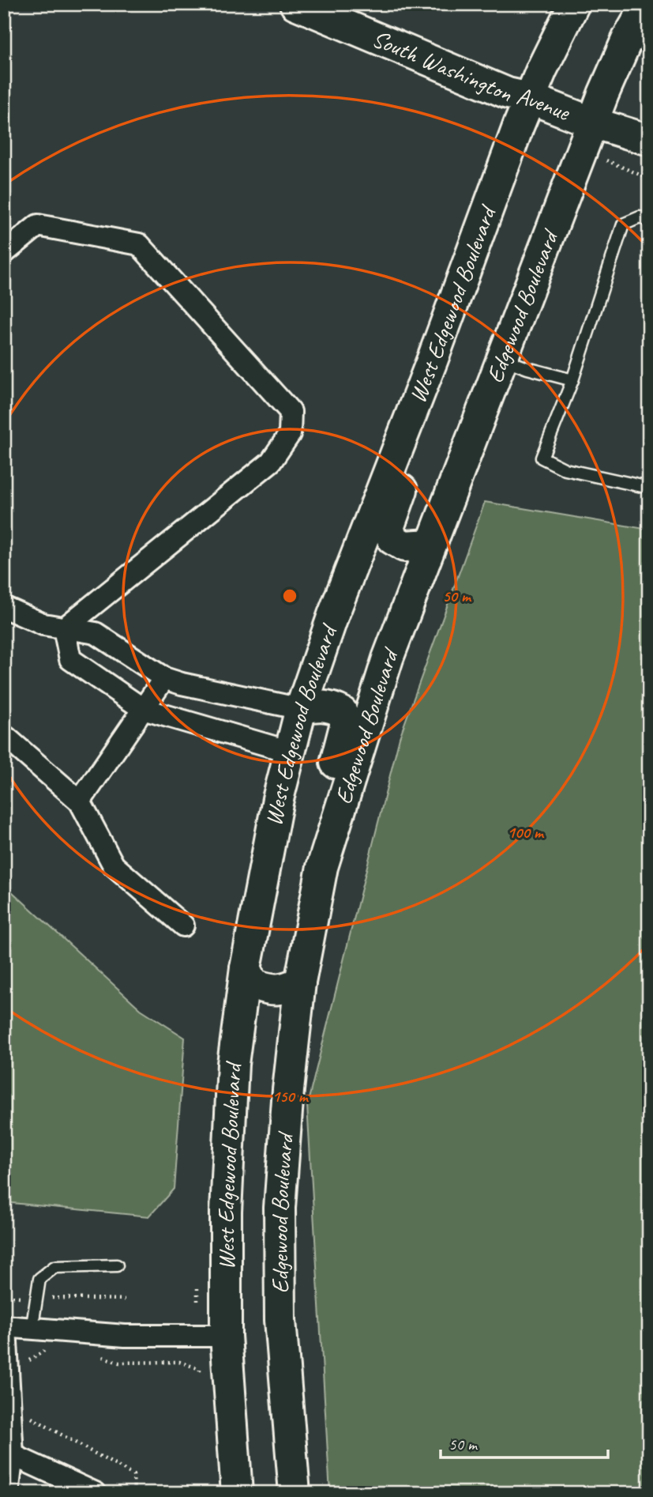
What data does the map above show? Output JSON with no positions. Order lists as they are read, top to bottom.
{
  "streets": {
    "street": ["South Washington Avenue", "West Edgewood Boulevard", "Edgewood Boulevard"]
  },
  "crossings": [
    ["South Washington Avenue", "West Edgewood Boulevard"],
    ["South Washington Avenue", "Edgewood Boulevard"]
  ],
  "scale_bar": "50 m",
  "rings": ["50 m", "100 m", "150 m"]
}
